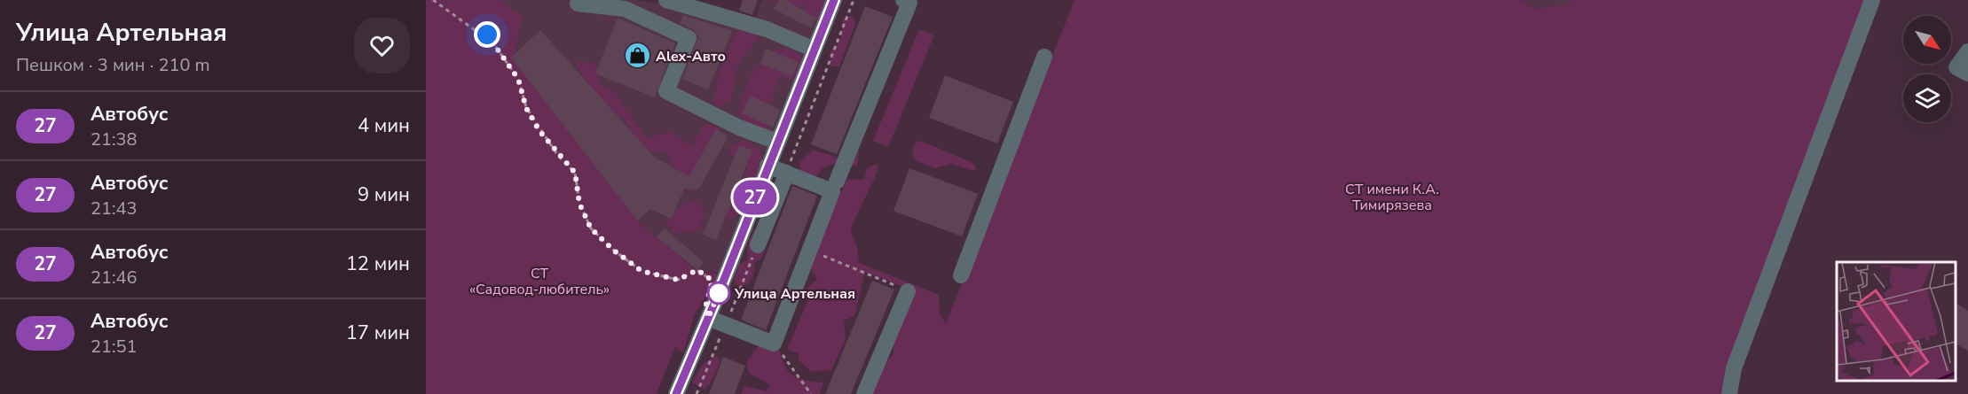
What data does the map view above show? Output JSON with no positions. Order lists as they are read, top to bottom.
{
  "parks": ["СТ имени К.А. Тимирязева", "СТ «Садовод-любитель»"],
  "places": {
    "shop": ["Alex-Авто"],
    "other": ["Улица Артельная"]
  },
  "lines": ["bus line 27"],
  "north": "bottom right",
  "page": {
    "heading": ["Улица Артельная", "Пешком · 3 мин · 210 m"],
    "on_map": "27",
    "list": [
      {
        "mark": "27",
        "name": "Автобус",
        "note": "21:38",
        "value": "4 мин"
      },
      {
        "mark": "27",
        "name": "Автобус",
        "note": "21:43",
        "value": "9 мин"
      },
      {
        "mark": "27",
        "name": "Автобус",
        "note": "21:46",
        "value": "12 мин"
      },
      {
        "mark": "27",
        "name": "Автобус",
        "note": "21:51",
        "value": "17 мин"
      }
    ]
  }
}
